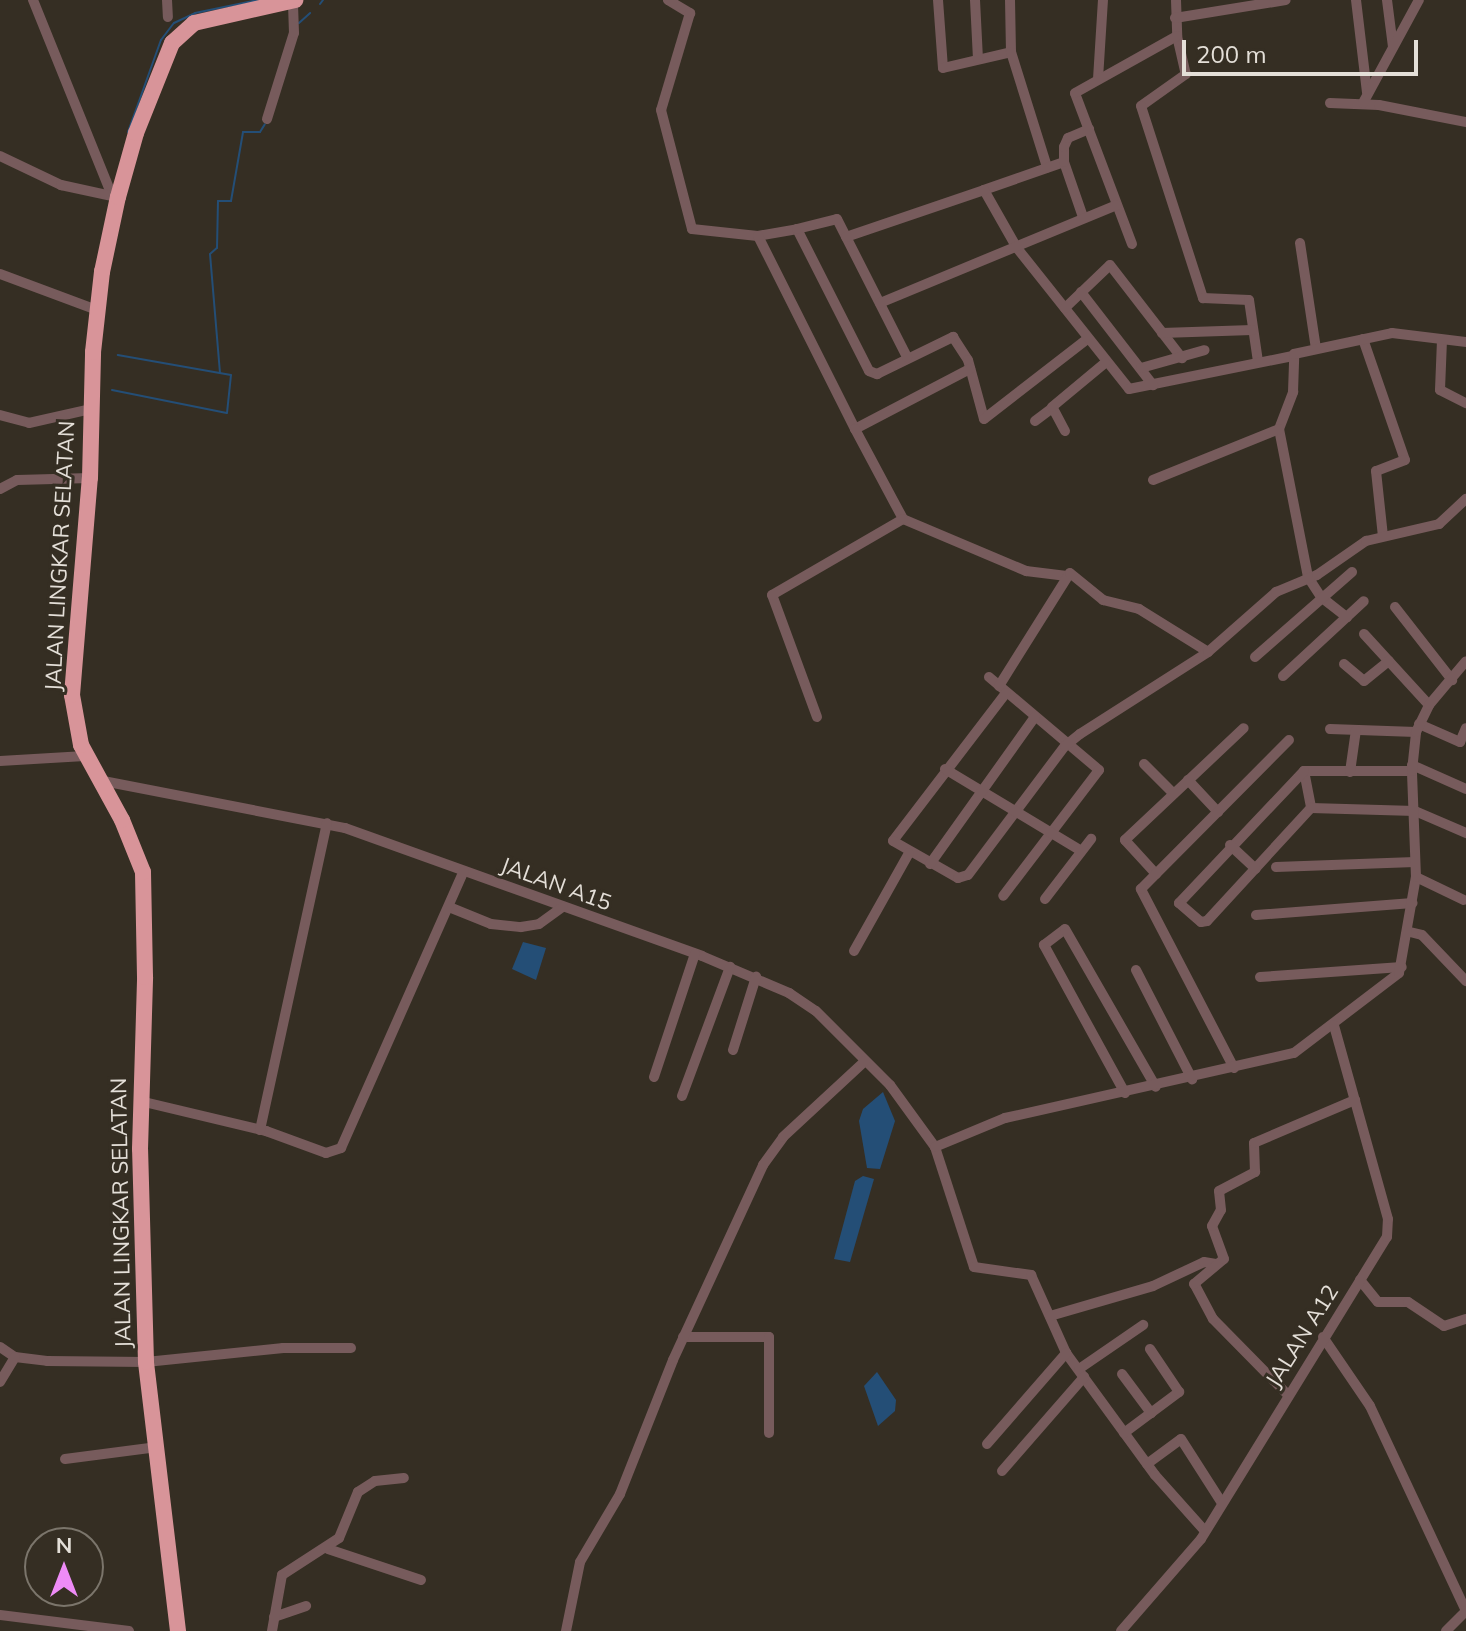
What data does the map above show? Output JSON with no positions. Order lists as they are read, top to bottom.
{
  "streets": {
    "highway": ["JALAN LINGKAR SELATAN"],
    "street": ["JALAN A15", "JALAN A12"]
  },
  "crossings": [
    ["JALAN LINGKAR SELATAN", "JALAN A15"]
  ],
  "scale_bar": "200 m",
  "north": "top"
}
